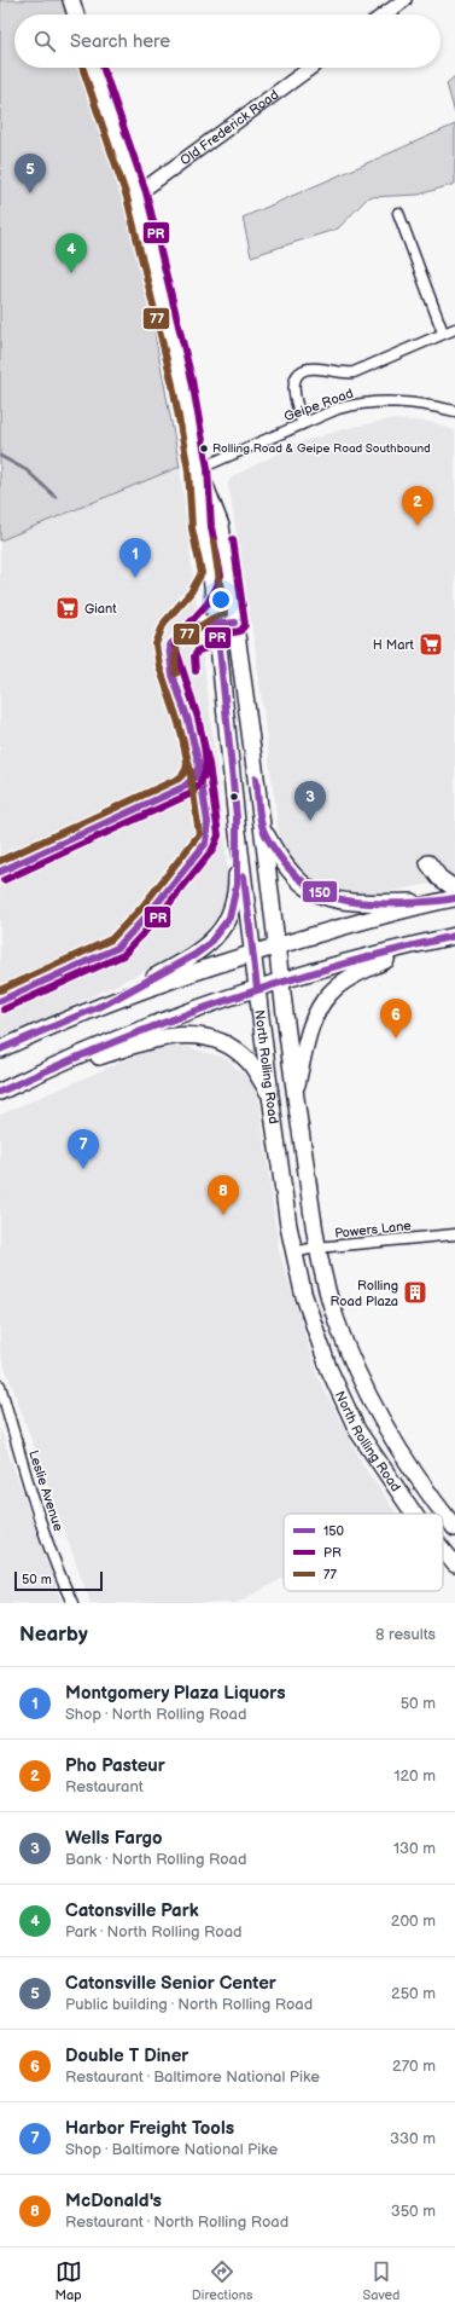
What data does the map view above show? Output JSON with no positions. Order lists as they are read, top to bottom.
{
  "streets": {
    "main road": ["North Rolling Road"],
    "street": [
      "Old Frederick Road",
      "Geipe Road",
      "Powers Lane",
      "Leslie Avenue"
    ]
  },
  "crossings": [
    ["Old Frederick Road", "North Rolling Road"],
    ["Geipe Road", "North Rolling Road"],
    ["North Rolling Road", "Powers Lane"]
  ],
  "places": {
    "other": ["Rolling Road & Geipe Road Southbound"],
    "supermarket": ["Giant", "H Mart"],
    "building": ["Rolling Road Plaza"]
  },
  "lines": ["transit line PR", "transit line 77", "transit line 150"],
  "legend": ["150", "PR", "77"],
  "scale_bar": "50 m",
  "page": {
    "search": "Search here",
    "pins": [
      "5",
      "4",
      "2",
      "1",
      "3",
      "6",
      "7",
      "8"
    ],
    "scale": "50 m",
    "heading": ["Nearby", "8 results"],
    "list": [
      {
        "mark": "1",
        "name": "Montgomery Plaza Liquors",
        "note": "Shop · North Rolling Road",
        "value": "50 m"
      },
      {
        "mark": "2",
        "name": "Pho Pasteur",
        "note": "Restaurant",
        "value": "120 m"
      },
      {
        "mark": "3",
        "name": "Wells Fargo",
        "note": "Bank · North Rolling Road",
        "value": "130 m"
      },
      {
        "mark": "4",
        "name": "Catonsville Park",
        "note": "Park · North Rolling Road",
        "value": "200 m"
      },
      {
        "mark": "5",
        "name": "Catonsville Senior Center",
        "note": "Public building · North Rolling Road",
        "value": "250 m"
      },
      {
        "mark": "6",
        "name": "Double T Diner",
        "note": "Restaurant · Baltimore National Pike",
        "value": "270 m"
      },
      {
        "mark": "7",
        "name": "Harbor Freight Tools",
        "note": "Shop · Baltimore National Pike",
        "value": "330 m"
      },
      {
        "mark": "8",
        "name": "McDonald's",
        "note": "Restaurant · North Rolling Road",
        "value": "350 m"
      }
    ],
    "nav": ["Map", "Directions", "Saved"]
  }
}
